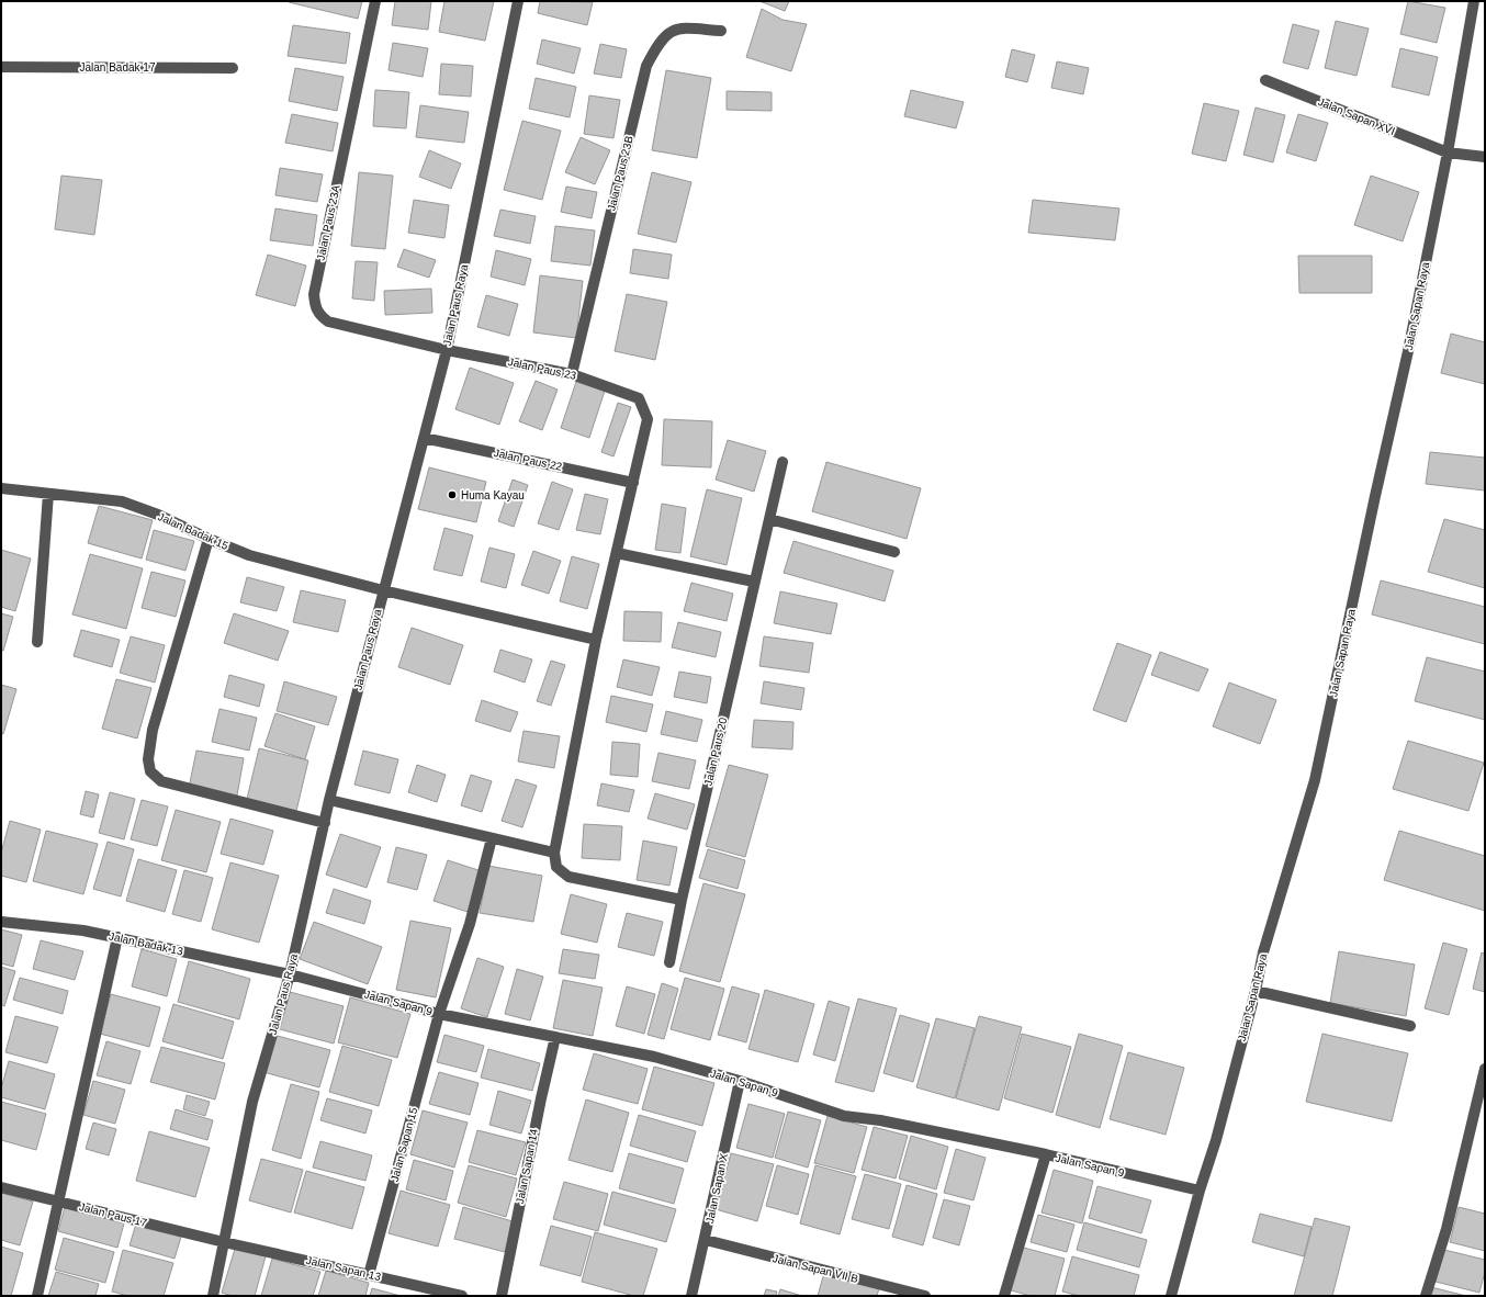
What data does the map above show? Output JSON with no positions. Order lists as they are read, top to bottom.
{
  "streets": {
    "street": [
      "Jalan Badak 17",
      "Jalan Sapan XVI",
      "Jalan Paus 23B",
      "Jalan Paus 23A",
      "Jalan Paus Raya",
      "Jalan Sapan Raya",
      "Jalan Paus 23",
      "Jalan Paus 22",
      "Jalan Badak 15",
      "Jalan Paus 20",
      "Jalan Badak 13",
      "Jalan Sapan 9",
      "Jalan Sapan 15",
      "Jalan Sapan 14",
      "Jalan Sapan X",
      "Jalan Paus 17",
      "Jalan Sapan 13",
      "Jalan Sapan VII B"
    ]
  },
  "crossings": [
    ["Jalan Sapan XVI", "Jalan Sapan Raya"],
    ["Jalan Paus 23B", "Jalan Paus 23"],
    ["Jalan Paus 23A", "Jalan Paus Raya"],
    ["Jalan Paus 23A", "Jalan Paus 23"],
    ["Jalan Paus Raya", "Jalan Paus 23"],
    ["Jalan Paus Raya", "Jalan Paus 22"],
    ["Jalan Paus Raya", "Jalan Badak 15"],
    ["Jalan Paus Raya", "Jalan Badak 13"],
    ["Jalan Paus Raya", "Jalan Sapan 9"],
    ["Jalan Paus Raya", "Jalan Paus 17"],
    ["Jalan Paus Raya", "Jalan Sapan 13"],
    ["Jalan Sapan Raya", "Jalan Sapan 9"],
    ["Jalan Paus 23", "Jalan Paus 22"],
    ["Jalan Badak 13", "Jalan Sapan 9"],
    ["Jalan Sapan 9", "Jalan Sapan 15"],
    ["Jalan Sapan 9", "Jalan Sapan 14"],
    ["Jalan Sapan 9", "Jalan Sapan X"],
    ["Jalan Sapan 15", "Jalan Sapan 13"],
    ["Jalan Sapan X", "Jalan Sapan VII B"],
    ["Jalan Paus 17", "Jalan Sapan 13"]
  ],
  "places": ["Huma Kayau"]
}
